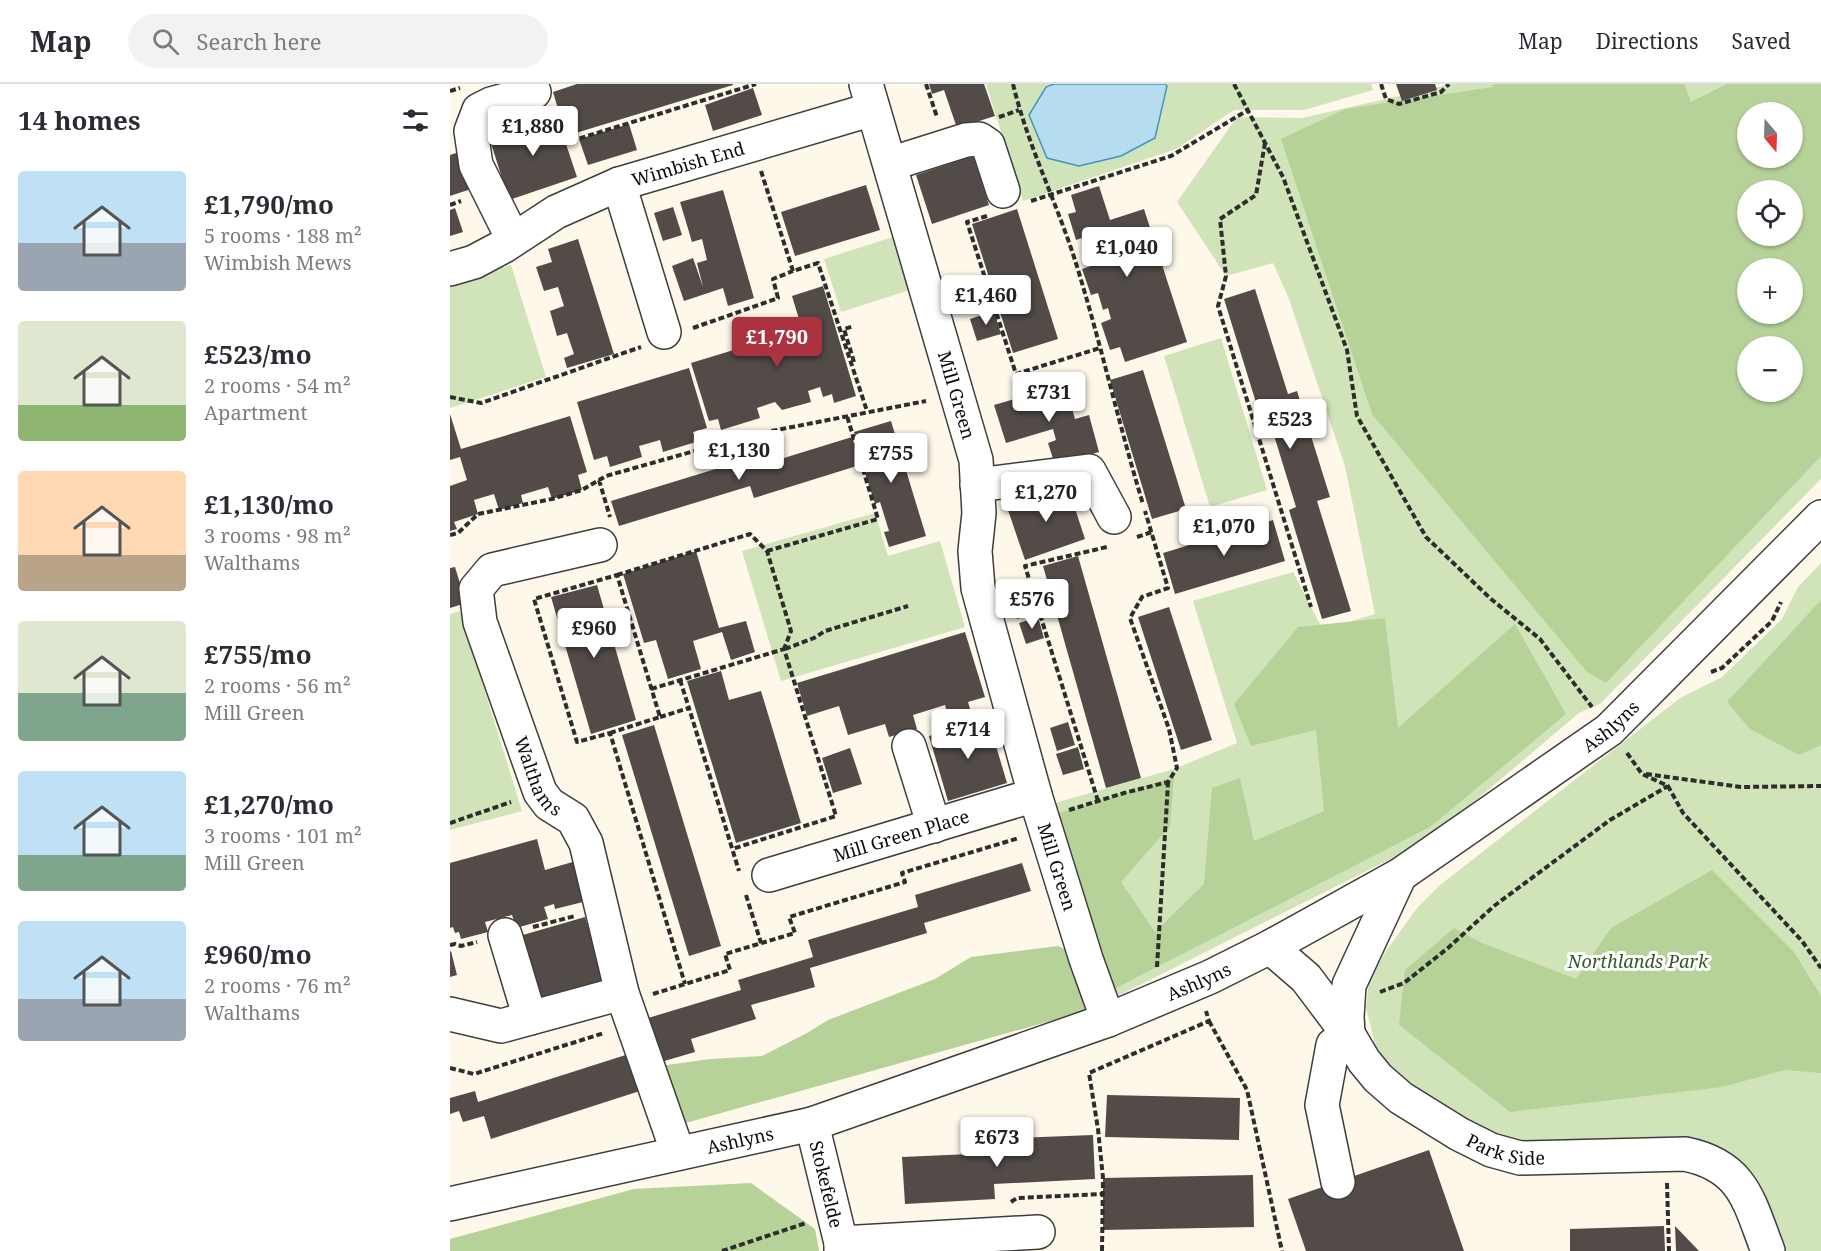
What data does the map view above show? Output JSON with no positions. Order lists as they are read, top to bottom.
{
  "streets": {
    "street": [
      "Wimbish End",
      "Mill Green",
      "Ashlyns",
      "Walthams",
      "Mill Green Place",
      "Park Side",
      "Stokefelde"
    ]
  },
  "crossings": [
    ["Wimbish End", "Mill Green"],
    ["Mill Green", "Ashlyns"],
    ["Mill Green", "Mill Green Place"],
    ["Ashlyns", "Walthams"],
    ["Ashlyns", "Park Side"],
    ["Ashlyns", "Stokefelde"]
  ],
  "parks": ["Northlands Park"],
  "north": "bottom",
  "page": {
    "header": "Map",
    "search": "Search here",
    "nav": ["Map", "Directions", "Saved"],
    "heading": "14 homes",
    "map_buttons": ["+", "−"],
    "price": [
      "£1,880",
      "£1,040",
      "£1,460",
      "£1,790",
      "£731",
      "£523",
      "£1,130",
      "£755",
      "£1,270",
      "£1,070",
      "£576",
      "£960",
      "£714",
      "£673"
    ],
    "list": [
      {
        "name": "£1,790/mo",
        "note": "5 rooms · 188 m² · Wimbish Mews"
      },
      {
        "name": "£523/mo",
        "note": "2 rooms · 54 m² · Apartment"
      },
      {
        "name": "£1,130/mo",
        "note": "3 rooms · 98 m² · Walthams"
      },
      {
        "name": "£755/mo",
        "note": "2 rooms · 56 m² · Mill Green"
      },
      {
        "name": "£1,270/mo",
        "note": "3 rooms · 101 m² · Mill Green"
      },
      {
        "name": "£960/mo",
        "note": "2 rooms · 76 m² · Walthams"
      }
    ]
  }
}
